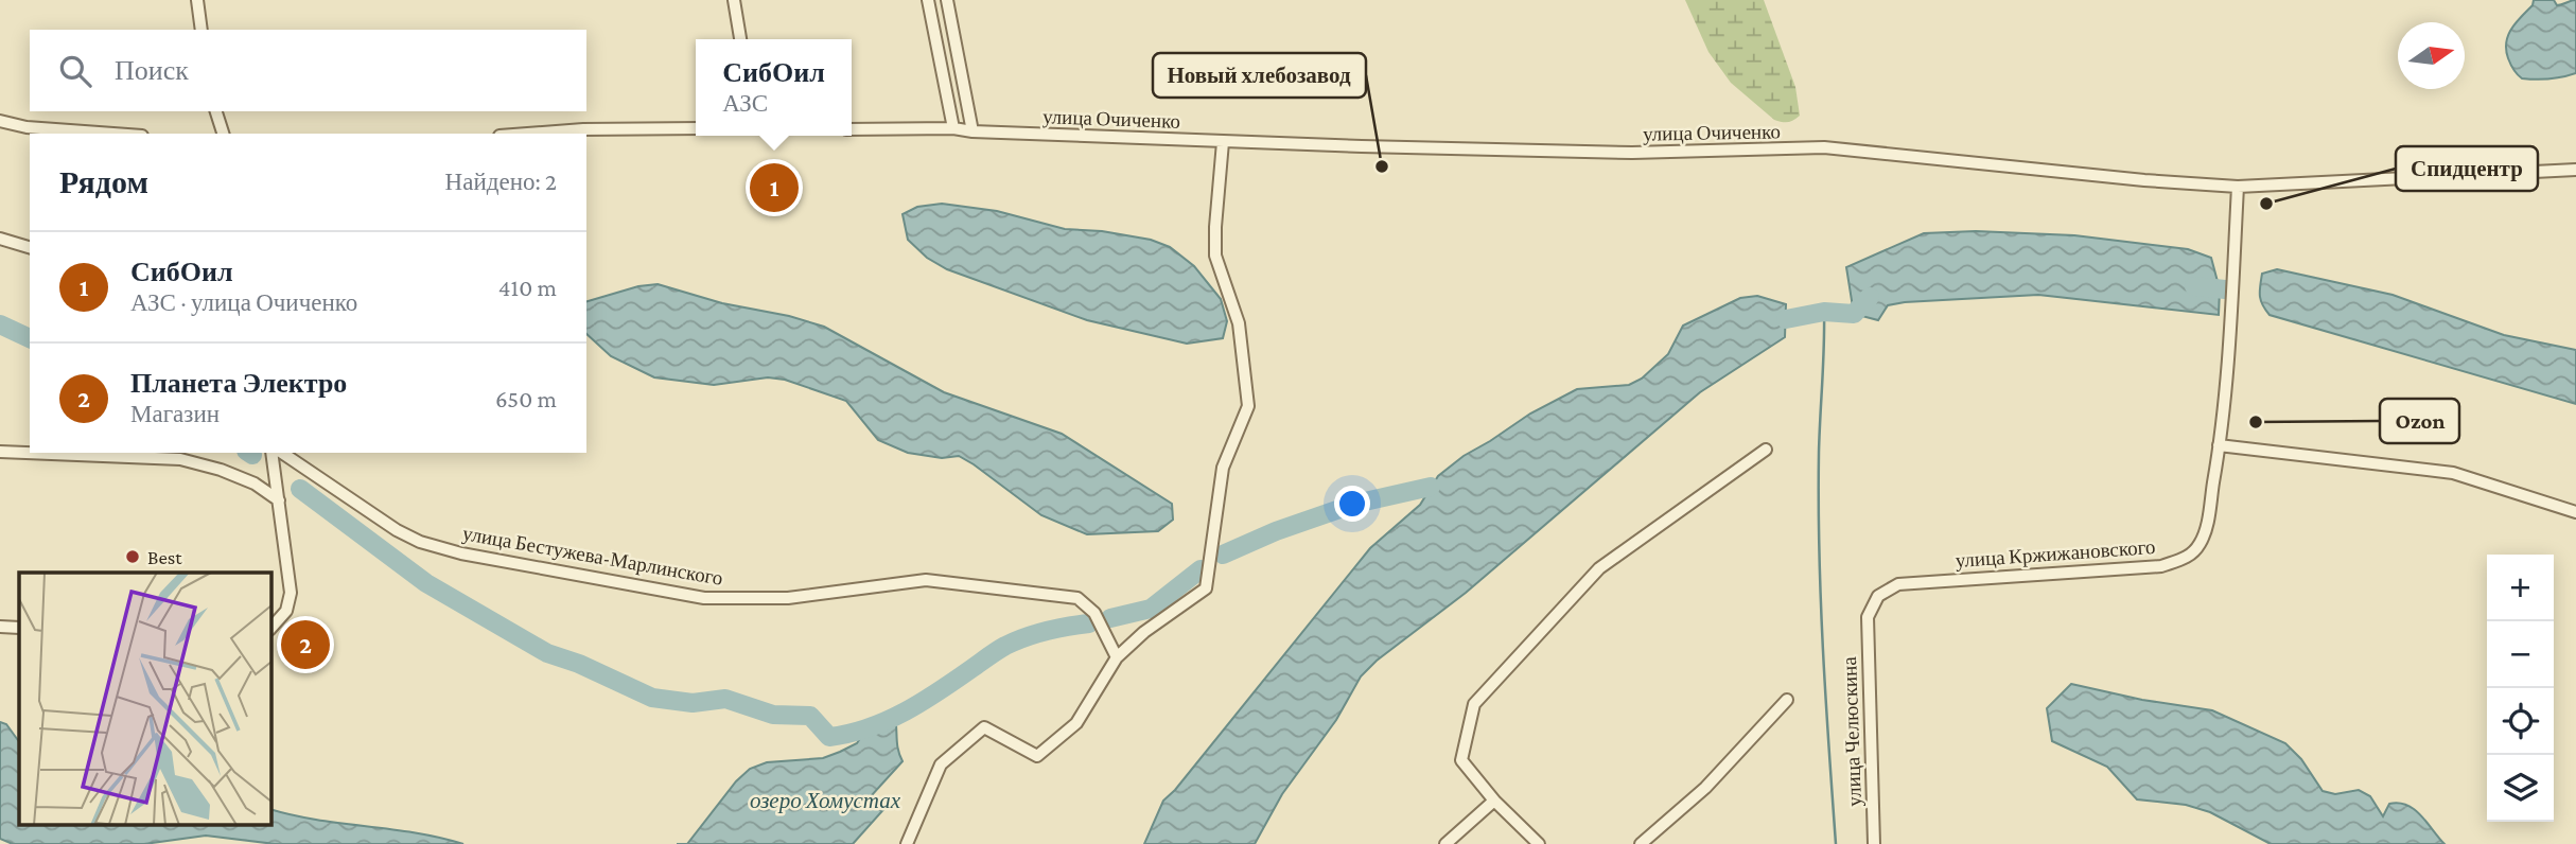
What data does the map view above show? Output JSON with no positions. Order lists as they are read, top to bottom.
{
  "streets": {
    "street": [
      "улица Очиченко",
      "улица Кржижановского",
      "улица Бестужева-Марлинского",
      "улица Челюскина"
    ]
  },
  "crossings": [
    ["улица Очиченко", "улица Кржижановского"],
    ["улица Кржижановского", "улица Челюскина"]
  ],
  "water": ["озеро Хомустах"],
  "places": [
    "Новый хлебозавод",
    "Спидцентр",
    "Ozon",
    "Best"
  ],
  "north": "right",
  "page": {
    "search": "Поиск",
    "popup": ["СибОил", "АЗС"],
    "heading": ["Рядом", "Найдено: 2"],
    "pins": ["1", "2"],
    "list": [
      {
        "mark": "1",
        "name": "СибОил",
        "note": "АЗС · улица Очиченко",
        "value": "410 m"
      },
      {
        "mark": "2",
        "name": "Планета Электро",
        "note": "Магазин",
        "value": "650 m"
      }
    ],
    "map_buttons": ["+", "−"]
  }
}
